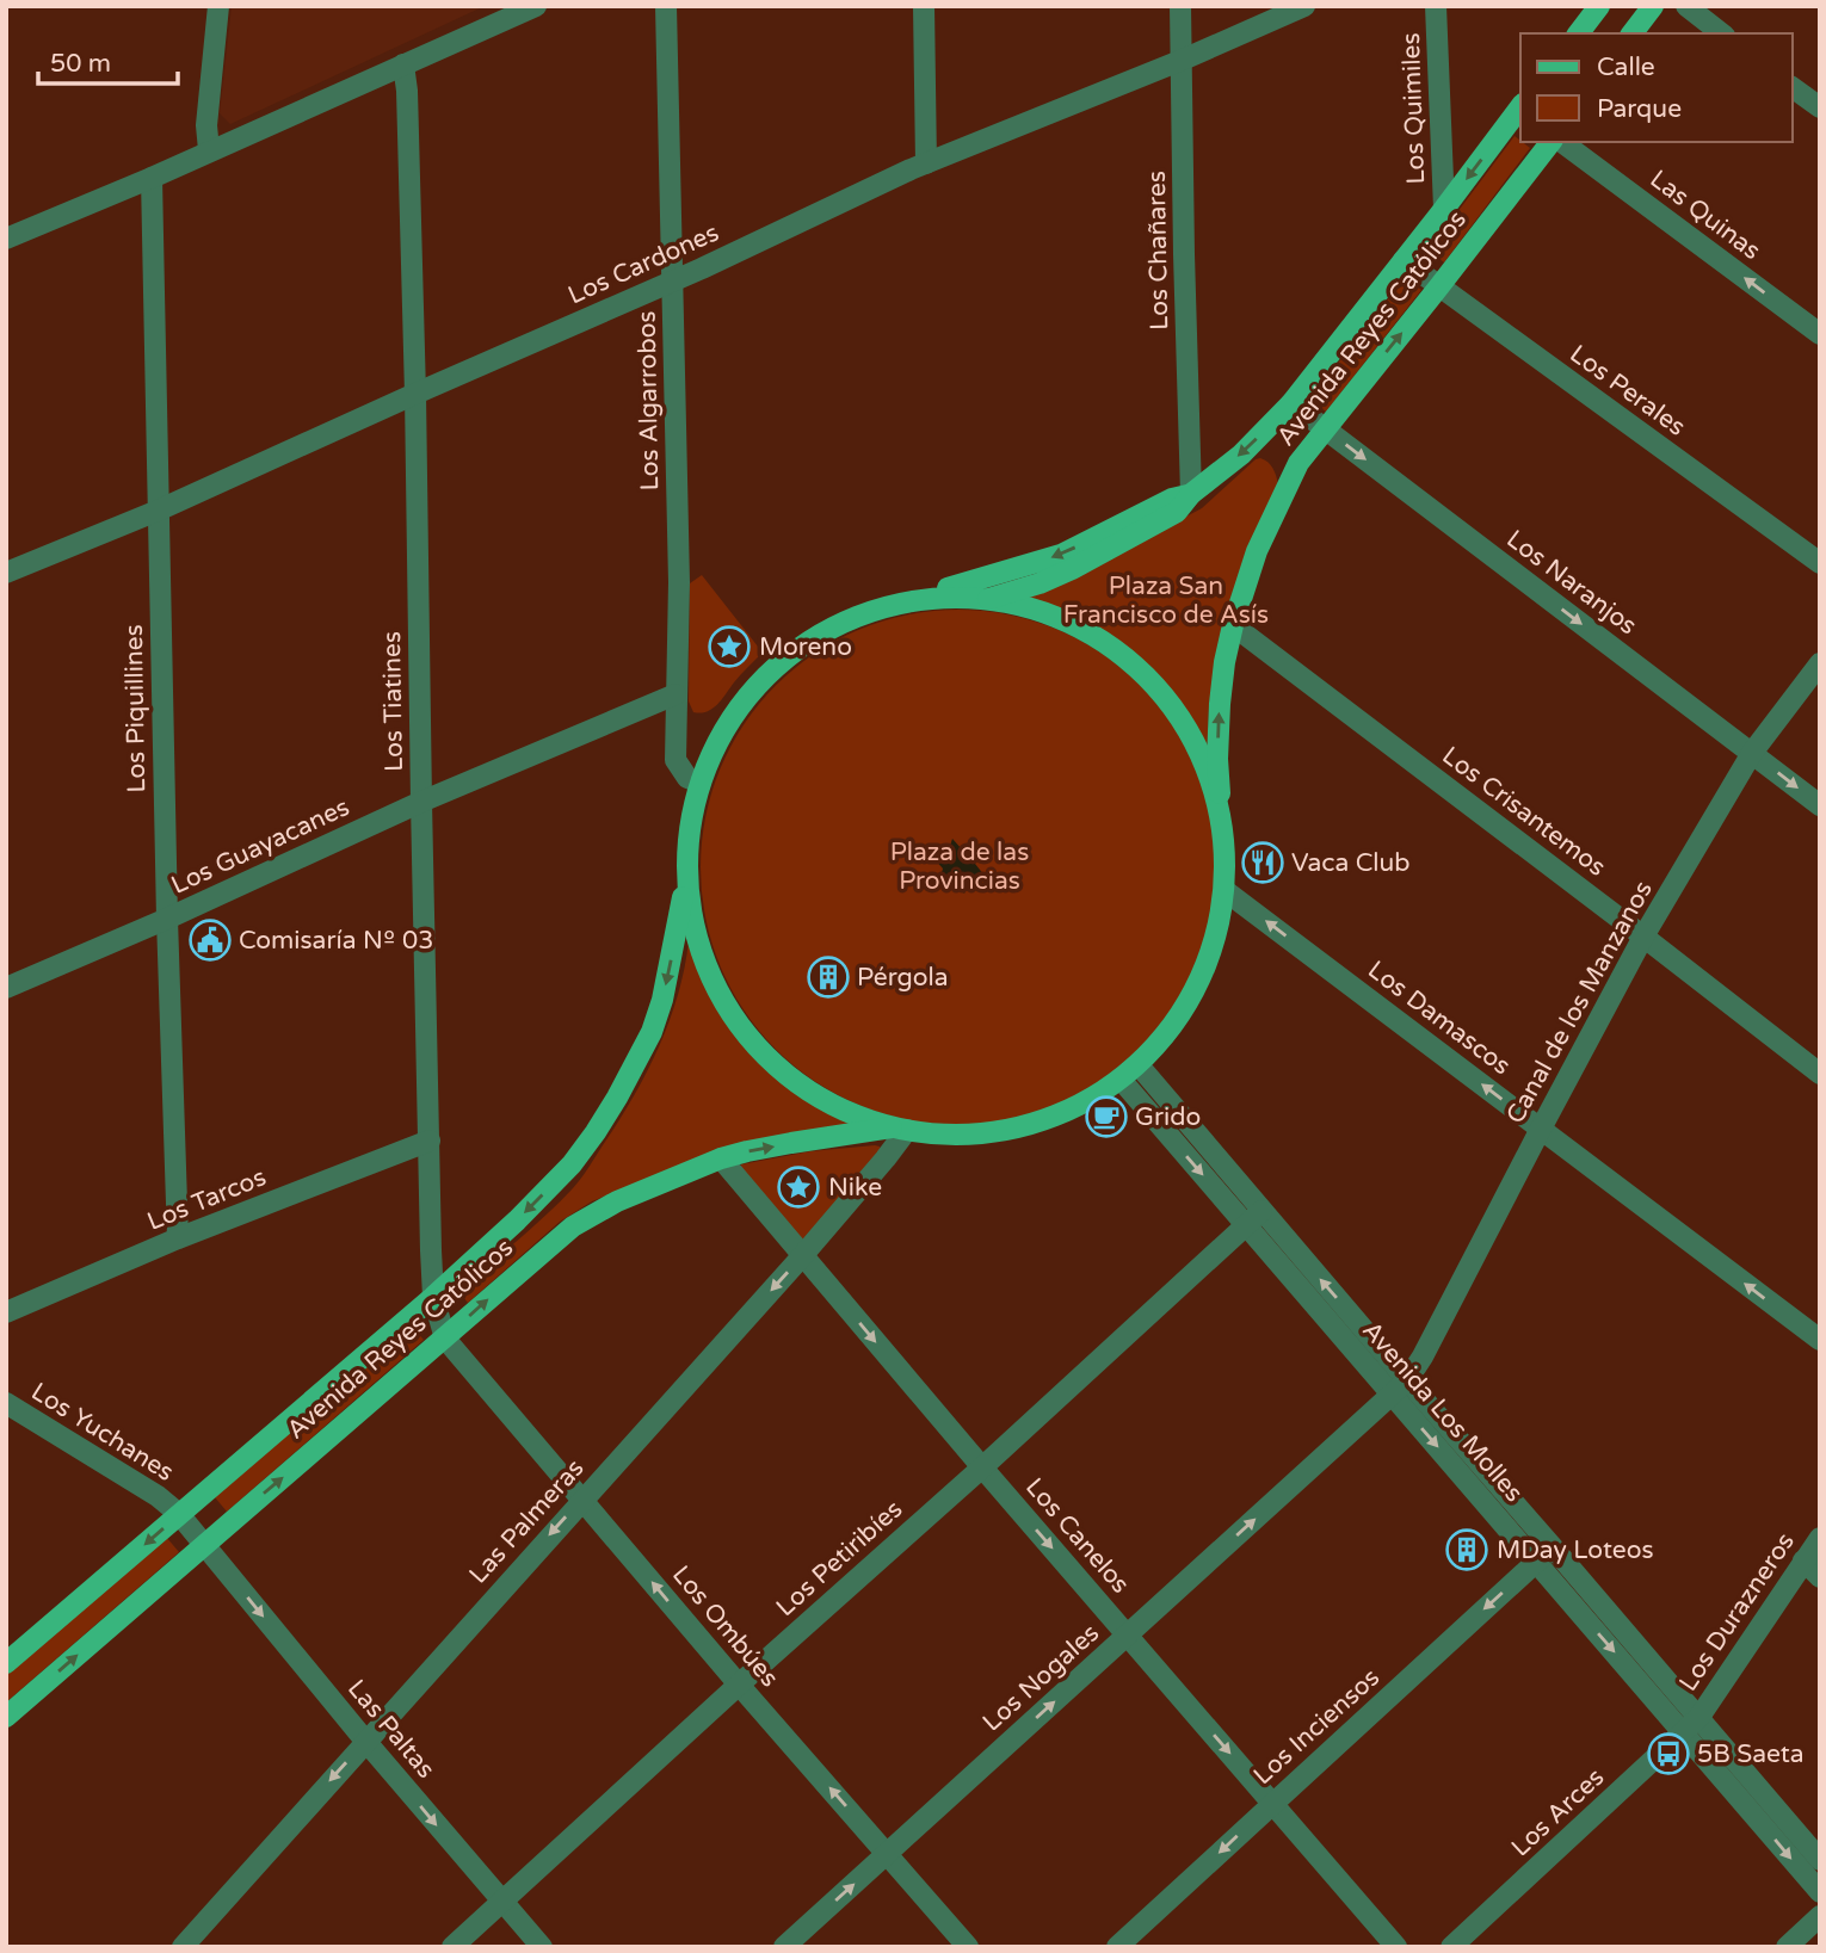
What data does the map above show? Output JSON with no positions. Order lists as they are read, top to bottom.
{
  "streets": {
    "main road": ["Avenida Reyes Católicos"],
    "street": [
      "Los Quimiles",
      "Las Quinas",
      "Los Chañares",
      "Los Cardones",
      "Los Perales",
      "Los Algarrobos",
      "Los Naranjos",
      "Los Tiatines",
      "Los Piquillines",
      "Los Crisantemos",
      "Los Guayacanes",
      "Canal de los Manzanos",
      "Los Damascos",
      "Los Tarcos",
      "Avenida Los Molles",
      "Los Yuchanes",
      "Las Palmeras",
      "Los Canelos",
      "Los Petiribíes",
      "Los Durazneros",
      "Los Ombúes",
      "Los Nogales",
      "Los Inciensos",
      "Las Paltas",
      "Los Arces"
    ]
  },
  "crossings": [
    ["Los Quimiles", "Avenida Reyes Católicos"],
    ["Los Chañares", "Los Cardones"],
    ["Los Chañares", "Avenida Reyes Católicos"],
    ["Los Cardones", "Los Algarrobos"],
    ["Los Cardones", "Los Tiatines"],
    ["Los Cardones", "Los Piquillines"],
    ["Avenida Reyes Católicos", "Los Perales"],
    ["Avenida Reyes Católicos", "Los Algarrobos"],
    ["Avenida Reyes Católicos", "Los Naranjos"],
    ["Avenida Reyes Católicos", "Los Tiatines"],
    ["Avenida Reyes Católicos", "Los Crisantemos"],
    ["Avenida Reyes Católicos", "Los Damascos"],
    ["Avenida Reyes Católicos", "Avenida Los Molles"],
    ["Avenida Reyes Católicos", "Los Yuchanes"],
    ["Avenida Reyes Católicos", "Las Palmeras"],
    ["Avenida Reyes Católicos", "Los Canelos"],
    ["Avenida Reyes Católicos", "Los Ombúes"],
    ["Avenida Reyes Católicos", "Las Paltas"],
    ["Los Algarrobos", "Los Guayacanes"],
    ["Los Naranjos", "Canal de los Manzanos"],
    ["Los Tiatines", "Los Guayacanes"],
    ["Los Tiatines", "Los Tarcos"],
    ["Los Tiatines", "Los Ombúes"],
    ["Los Piquillines", "Los Guayacanes"],
    ["Los Piquillines", "Los Tarcos"],
    ["Los Crisantemos", "Canal de los Manzanos"],
    ["Canal de los Manzanos", "Los Damascos"],
    ["Canal de los Manzanos", "Avenida Los Molles"],
    ["Canal de los Manzanos", "Los Nogales"],
    ["Avenida Los Molles", "Los Petiribíes"],
    ["Avenida Los Molles", "Los Durazneros"],
    ["Avenida Los Molles", "Los Nogales"],
    ["Avenida Los Molles", "Los Inciensos"],
    ["Avenida Los Molles", "Los Arces"],
    ["Los Yuchanes", "Las Paltas"],
    ["Las Palmeras", "Los Canelos"],
    ["Las Palmeras", "Los Ombúes"],
    ["Las Palmeras", "Las Paltas"],
    ["Los Canelos", "Los Petiribíes"],
    ["Los Canelos", "Los Nogales"],
    ["Los Canelos", "Los Inciensos"],
    ["Los Petiribíes", "Los Ombúes"],
    ["Los Petiribíes", "Las Paltas"],
    ["Los Durazneros", "Los Arces"],
    ["Los Ombúes", "Los Nogales"]
  ],
  "one_way": [
    "Las Quinas",
    "Los Naranjos",
    "Los Damascos",
    "Las Palmeras",
    "Los Canelos",
    "Los Ombúes",
    "Los Nogales",
    "Los Inciensos",
    "Las Paltas"
  ],
  "parks": ["Plaza San Francisco de Asís", "Plaza de las Provincias"],
  "places": {
    "place": ["Moreno", "Nike"],
    "restaurant": ["Vaca Club"],
    "public building": ["Comisaría Nº 03"],
    "building": ["Pérgola", "MDay Loteos"],
    "cafe": ["Grido"],
    "bus stop": ["5B Saeta"]
  },
  "legend": ["Calle", "Parque"],
  "scale_bar": "50 m"
}
